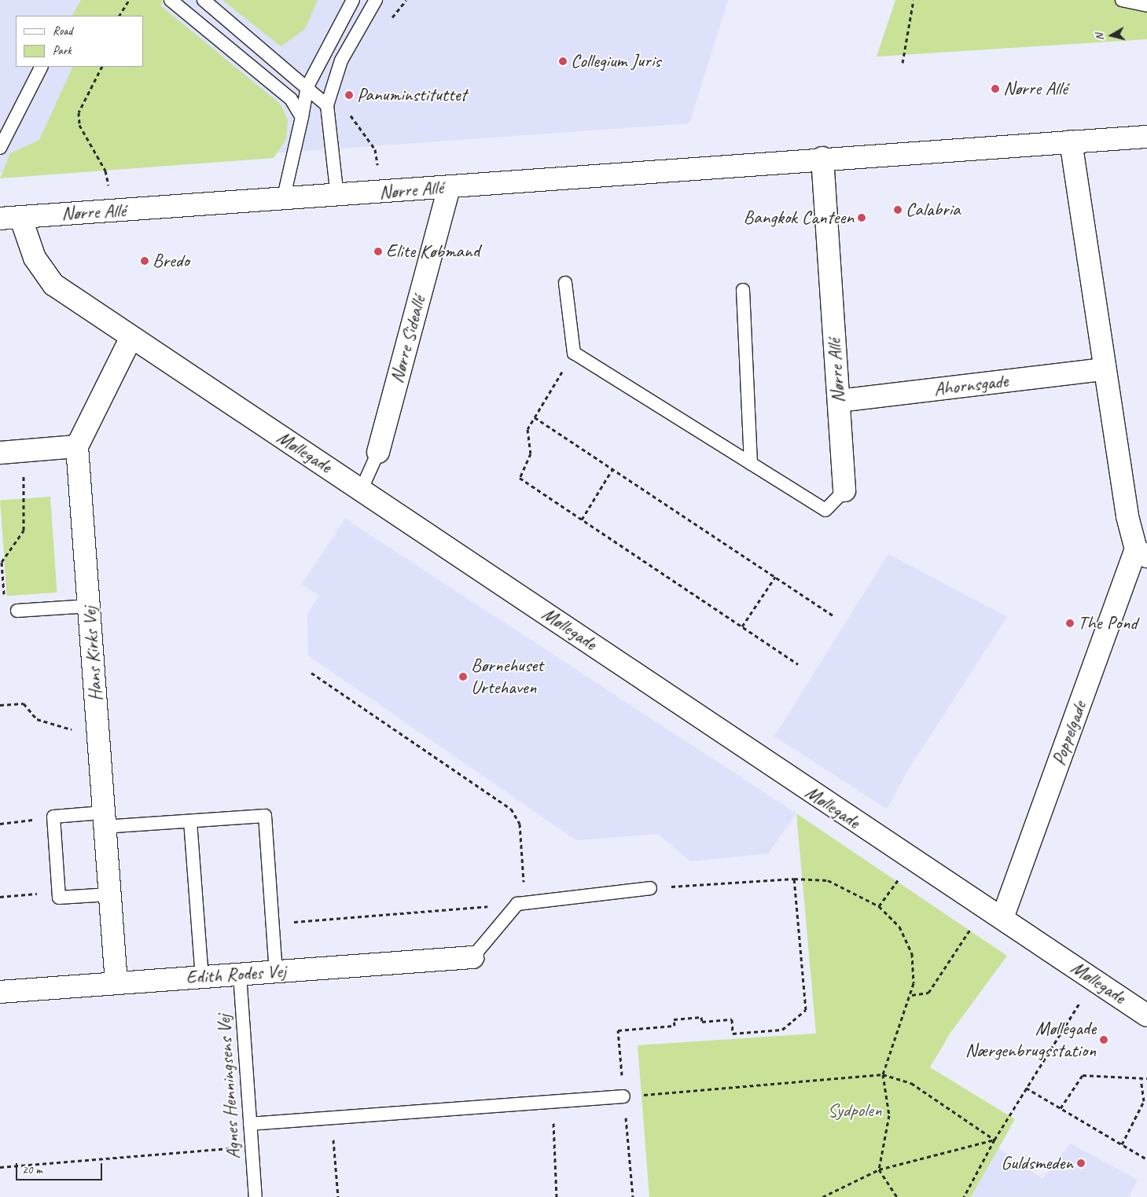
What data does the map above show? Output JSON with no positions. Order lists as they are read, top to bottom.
{
  "streets": {
    "street": [
      "Nørre Allé",
      "Nørre Sideallé",
      "Ahornsgade",
      "Møllegade",
      "Hans Kirks Vej",
      "Poppelgade",
      "Edith Rodes Vej"
    ],
    "lane": ["Agnes Henningsens Vej"]
  },
  "crossings": [
    ["Nørre Allé", "Nørre Sideallé"],
    ["Nørre Allé", "Ahornsgade"],
    ["Nørre Allé", "Møllegade"],
    ["Nørre Sideallé", "Møllegade"],
    ["Møllegade", "Poppelgade"],
    ["Hans Kirks Vej", "Edith Rodes Vej"],
    ["Edith Rodes Vej", "Agnes Henningsens Vej"]
  ],
  "parks": ["Sydpolen"],
  "places": [
    "Collegium Juris",
    "Nørre Allé",
    "Panuminstituttet",
    "Calabria",
    "Bangkok Canteen",
    "Elite Købmand",
    "Bredo",
    "The Pond",
    "Børnehuset Urtehaven",
    "Møllegade Nærgenbrugsstation",
    "Guldsmeden"
  ],
  "legend": ["Road", "Park"],
  "scale_bar": "20 m",
  "north": "left"
}
